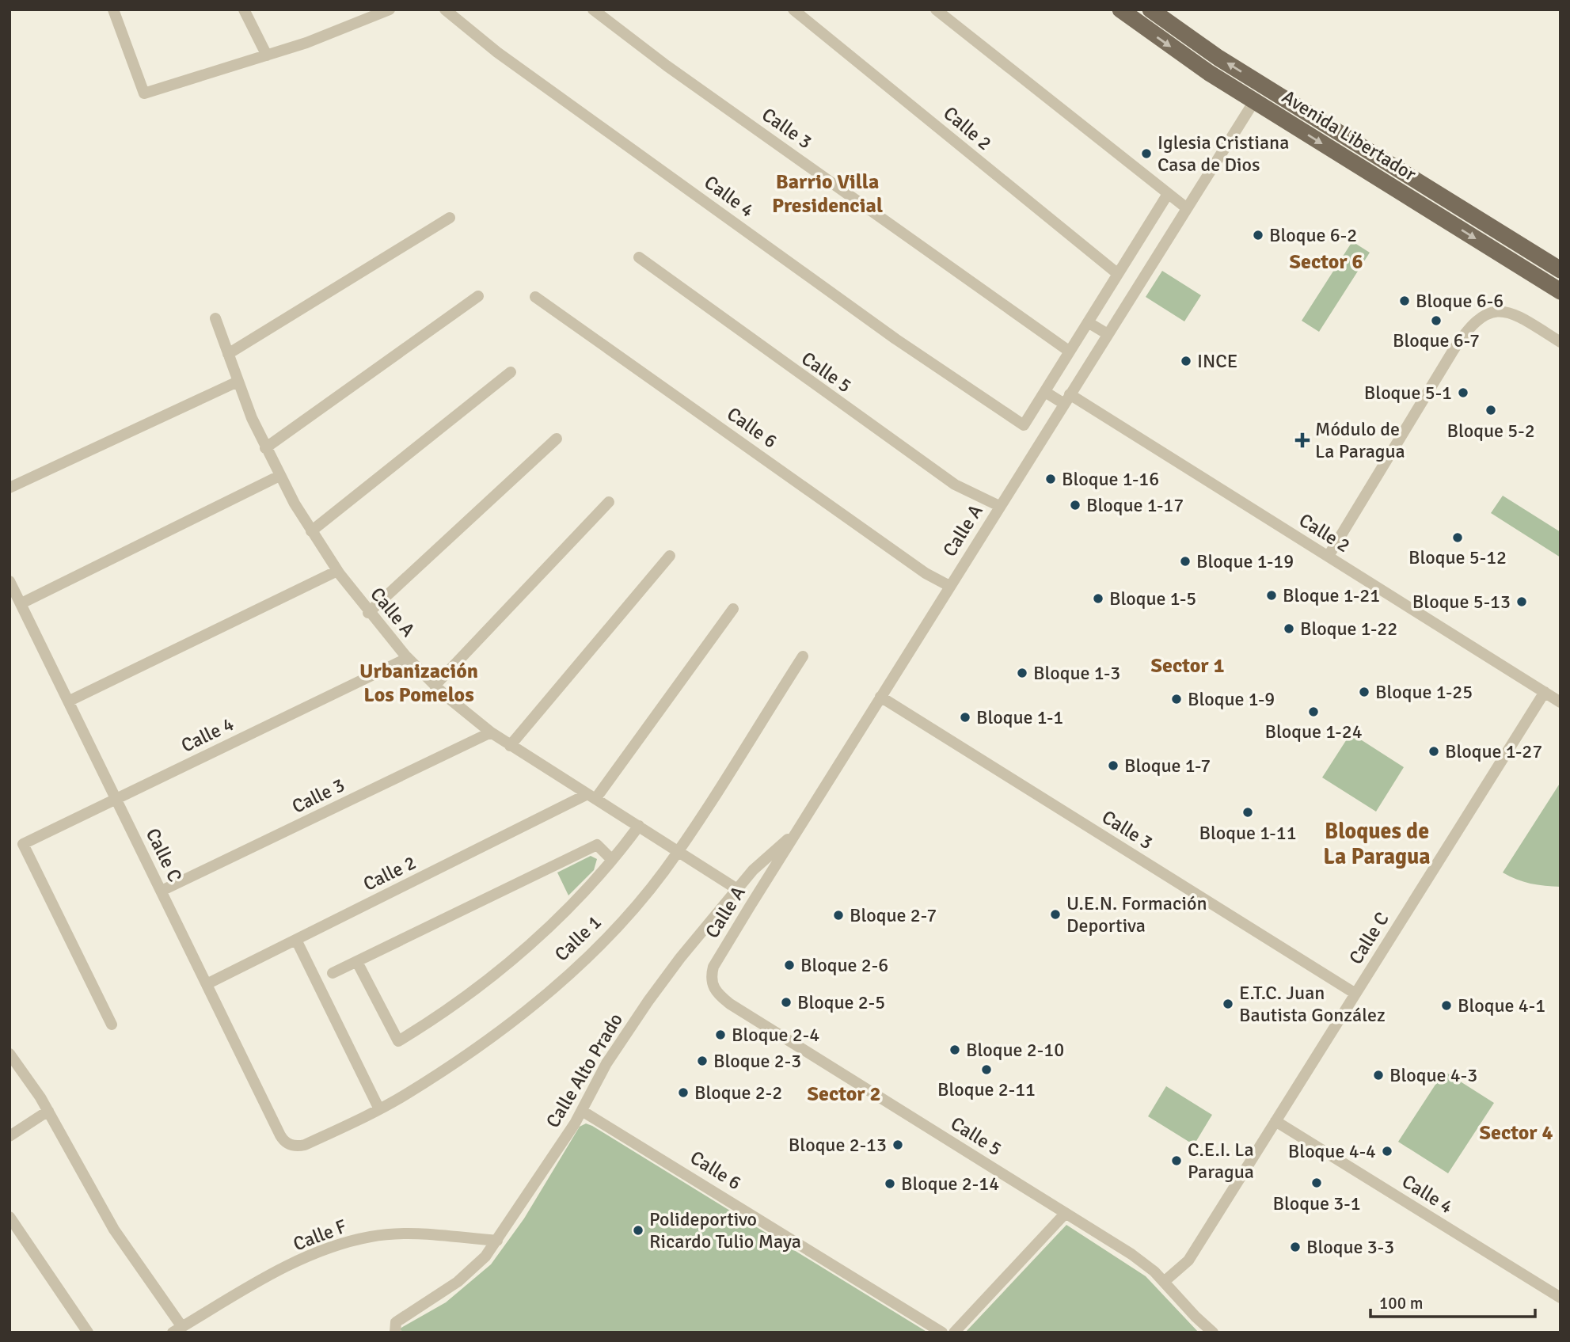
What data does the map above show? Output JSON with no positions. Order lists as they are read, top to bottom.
{
  "streets": {
    "main road": ["Avenida Libertador"],
    "street": [
      "Calle 3",
      "Calle 2",
      "Calle 4",
      "Calle 5",
      "Calle 6",
      "Calle A",
      "Calle C",
      "Calle 1",
      "Calle Alto Prado",
      "Calle F"
    ]
  },
  "crossings": [
    ["Calle 3", "Calle A"],
    ["Calle 3", "Calle C"],
    ["Calle 2", "Calle 4"],
    ["Calle 2", "Calle A"],
    ["Calle 2", "Calle C"],
    ["Avenida Libertador", "Calle A"],
    ["Calle 4", "Calle A"],
    ["Calle 4", "Calle C"],
    ["Calle 5", "Calle A"],
    ["Calle 5", "Calle C"],
    ["Calle 6", "Calle A"],
    ["Calle 6", "Calle Alto Prado"],
    ["Calle A", "Calle 1"],
    ["Calle A", "Calle Alto Prado"],
    ["Calle C", "Calle 1"],
    ["Calle Alto Prado", "Calle F"]
  ],
  "districts": [
    "Barrio Villa Presidencial",
    "Sector 6",
    "Sector 1",
    "Urbanización Los Pomelos",
    "Bloques de La Paragua",
    "Sector 2",
    "Sector 4"
  ],
  "places": {
    "other": [
      "Iglesia Cristiana Casa de Dios",
      "Bloque 6-2",
      "Bloque 6-6",
      "Bloque 6-7",
      "INCE",
      "Bloque 5-1",
      "Bloque 5-2",
      "Bloque 1-16",
      "Bloque 1-17",
      "Bloque 5-12",
      "Bloque 1-19",
      "Bloque 1-21",
      "Bloque 1-5",
      "Bloque 5-13",
      "Bloque 1-22",
      "Bloque 1-3",
      "Bloque 1-25",
      "Bloque 1-9",
      "Bloque 1-24",
      "Bloque 1-1",
      "Bloque 1-27",
      "Bloque 1-7",
      "Bloque 1-11",
      "U.E.N. Formación Deportiva",
      "Bloque 2-7",
      "Bloque 2-6",
      "Bloque 2-5",
      "E.T.C. Juan Bautista González",
      "Bloque 4-1",
      "Bloque 2-4",
      "Bloque 2-10",
      "Bloque 2-3",
      "Bloque 2-11",
      "Bloque 4-3",
      "Bloque 2-2",
      "Bloque 2-13",
      "Bloque 4-4",
      "C.E.I. La Paragua",
      "Bloque 3-1",
      "Bloque 2-14",
      "Polideportivo Ricardo Tulio Maya",
      "Bloque 3-3"
    ],
    "health": ["Módulo de La Paragua"]
  },
  "scale_bar": "100 m"
}
